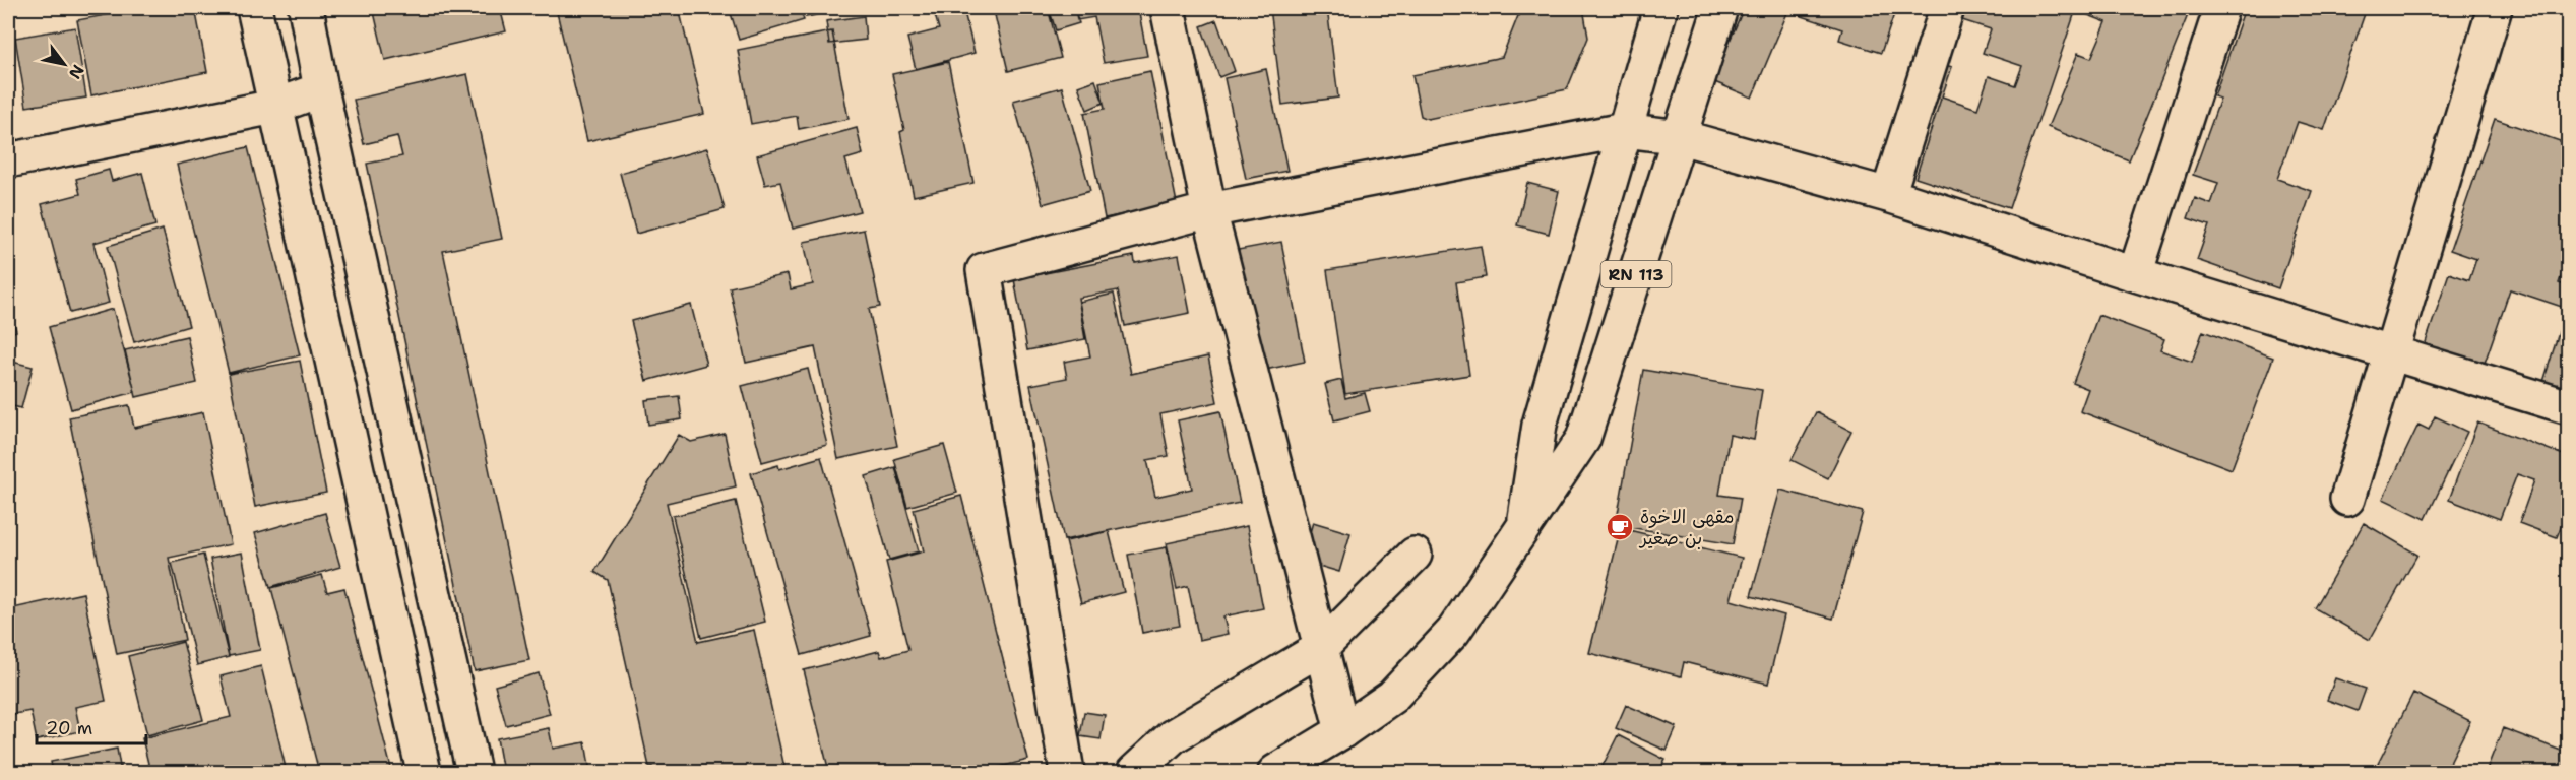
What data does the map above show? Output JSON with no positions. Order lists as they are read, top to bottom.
{
  "streets": {
    "street": ["RN 113"]
  },
  "places": {
    "cafe": ["مقهی الاخوة بن صغير"]
  },
  "scale_bar": "20 m",
  "north": "bottom right"
}
